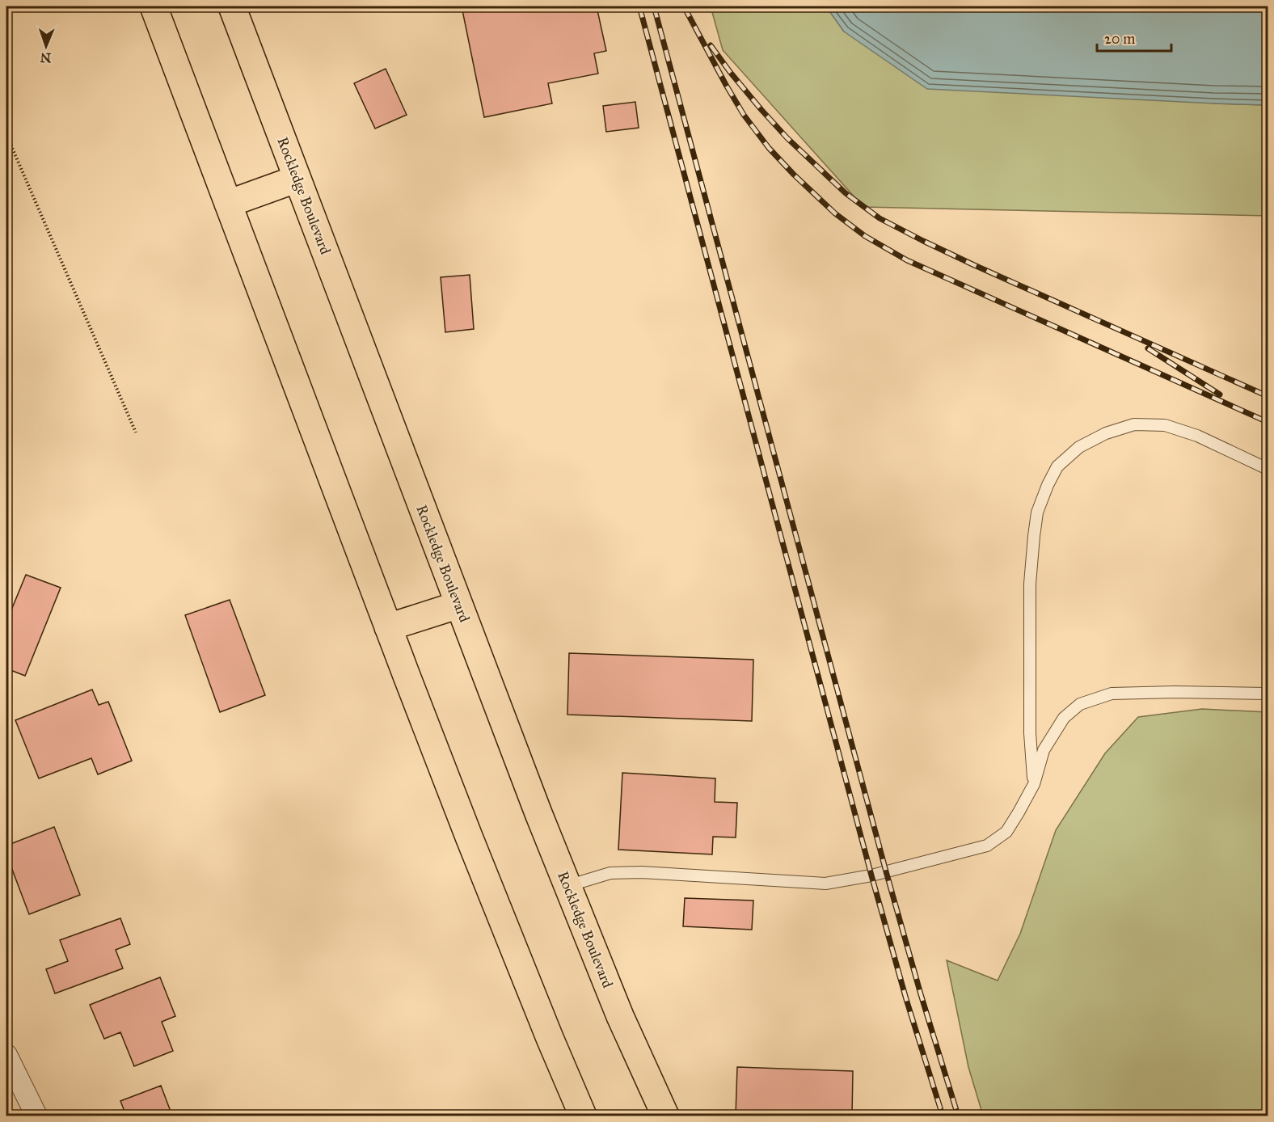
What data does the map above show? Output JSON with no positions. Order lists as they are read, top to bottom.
{
  "streets": {
    "main road": ["Rockledge Boulevard"]
  },
  "scale_bar": "20 m",
  "north": "bottom"
}
